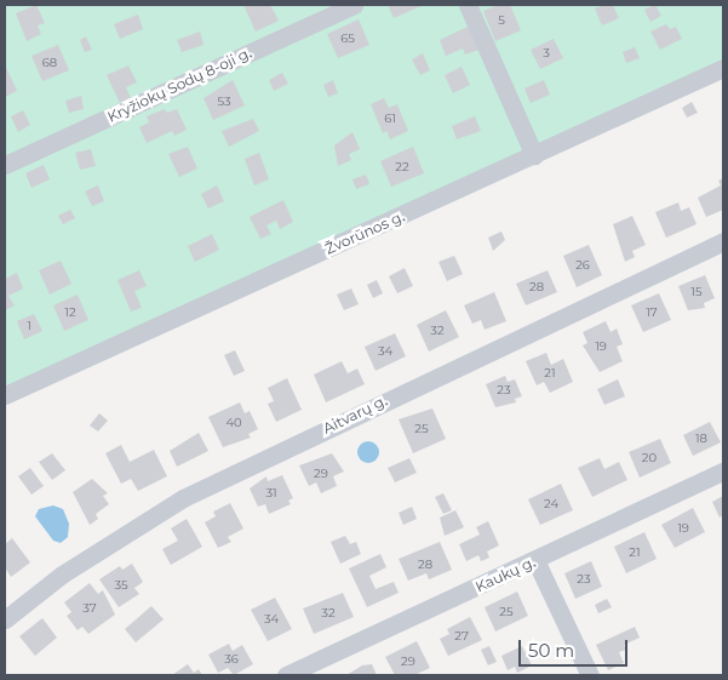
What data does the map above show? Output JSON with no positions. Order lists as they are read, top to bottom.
{
  "streets": {
    "street": [
      "Kryžiokų Sodų 8-oji g.",
      "Žvorūnos g.",
      "Aitvarų g.",
      "Kaukų g."
    ]
  },
  "house_numbers": [
    "5",
    "65",
    "3",
    "68",
    "53",
    "61",
    "22",
    "26",
    "28",
    "15",
    "12",
    "17",
    "1",
    "32",
    "19",
    "34",
    "21",
    "23",
    "40",
    "25",
    "18",
    "20",
    "29",
    "31",
    "24",
    "19",
    "21",
    "28",
    "23",
    "35",
    "37",
    "25",
    "32",
    "34",
    "27",
    "36",
    "29"
  ],
  "scale_bar": "50 m"
}
